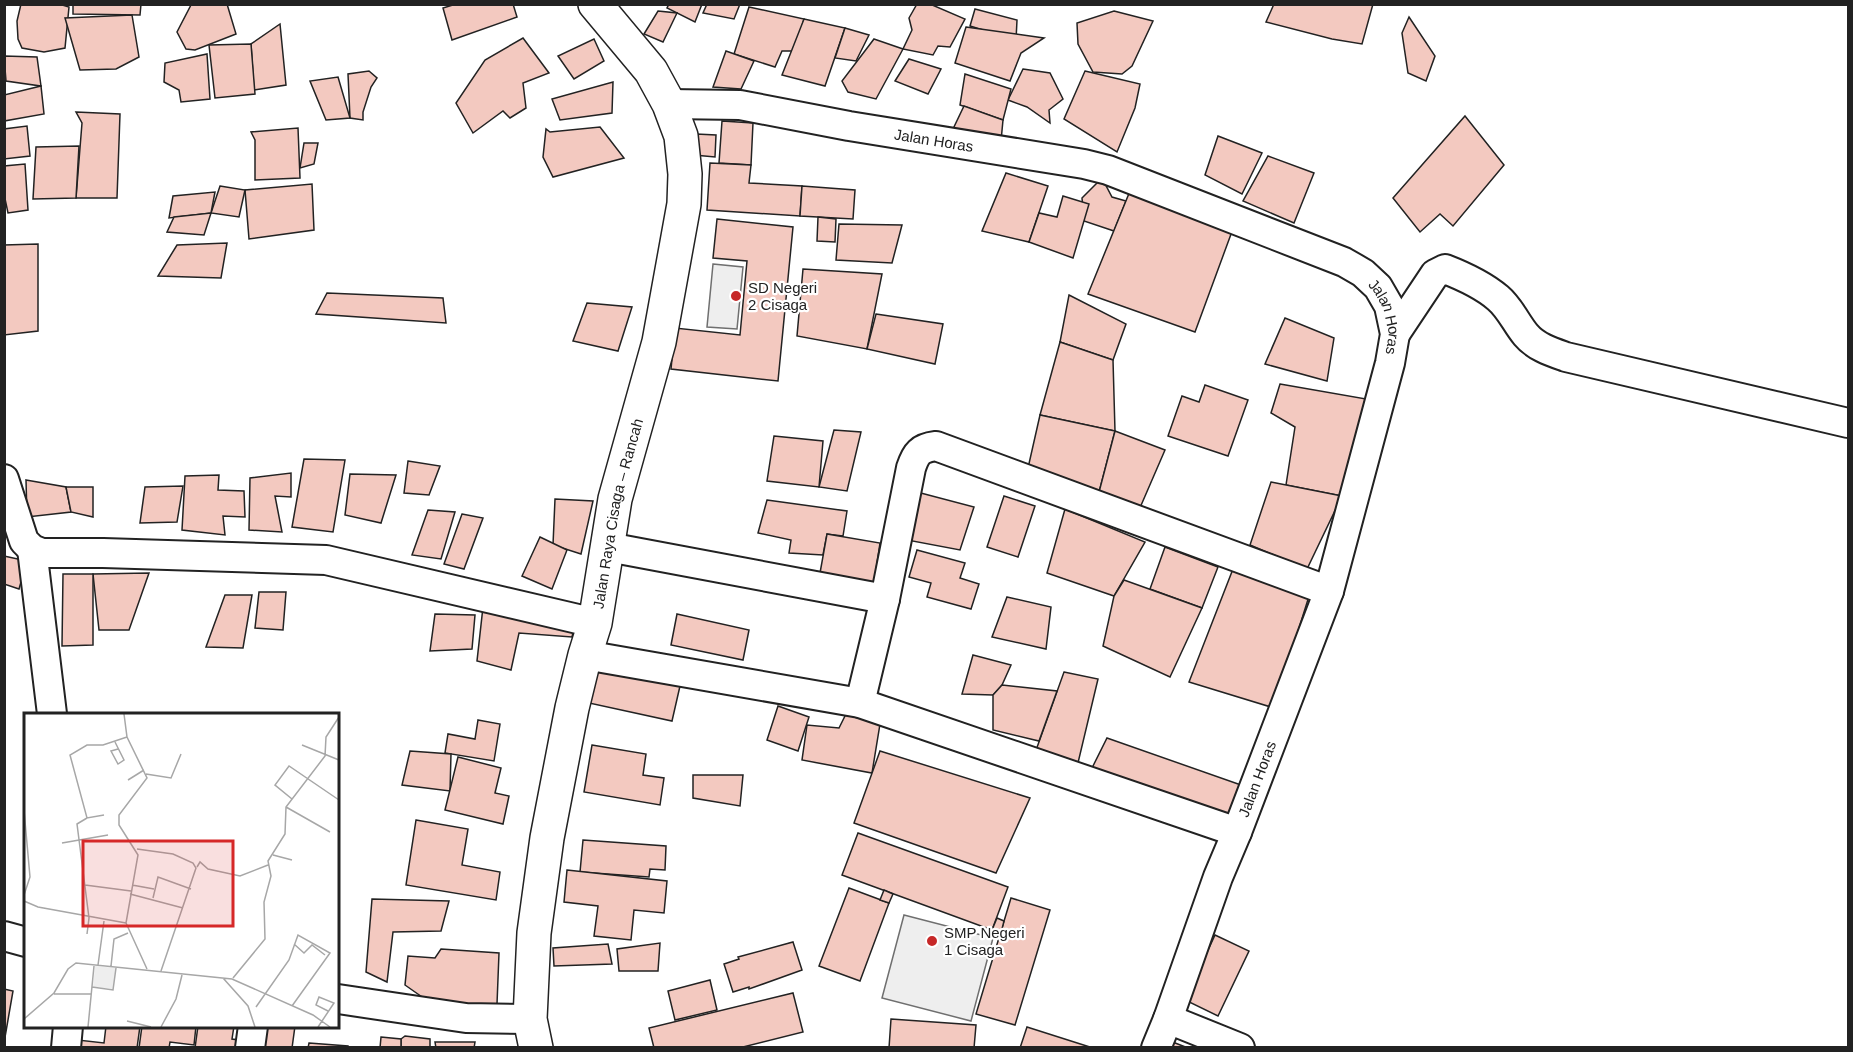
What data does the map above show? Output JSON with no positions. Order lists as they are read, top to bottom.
{
  "streets": {
    "main road": ["Jalan Raya Cisaga – Rancah"],
    "street": ["Jalan Horas"]
  },
  "crossings": [
    ["Jalan Horas", "Jalan Raya Cisaga – Rancah"]
  ],
  "places": ["SD Negeri 2 Cisaga", "SMP Negeri 1 Cisaga"]
}
